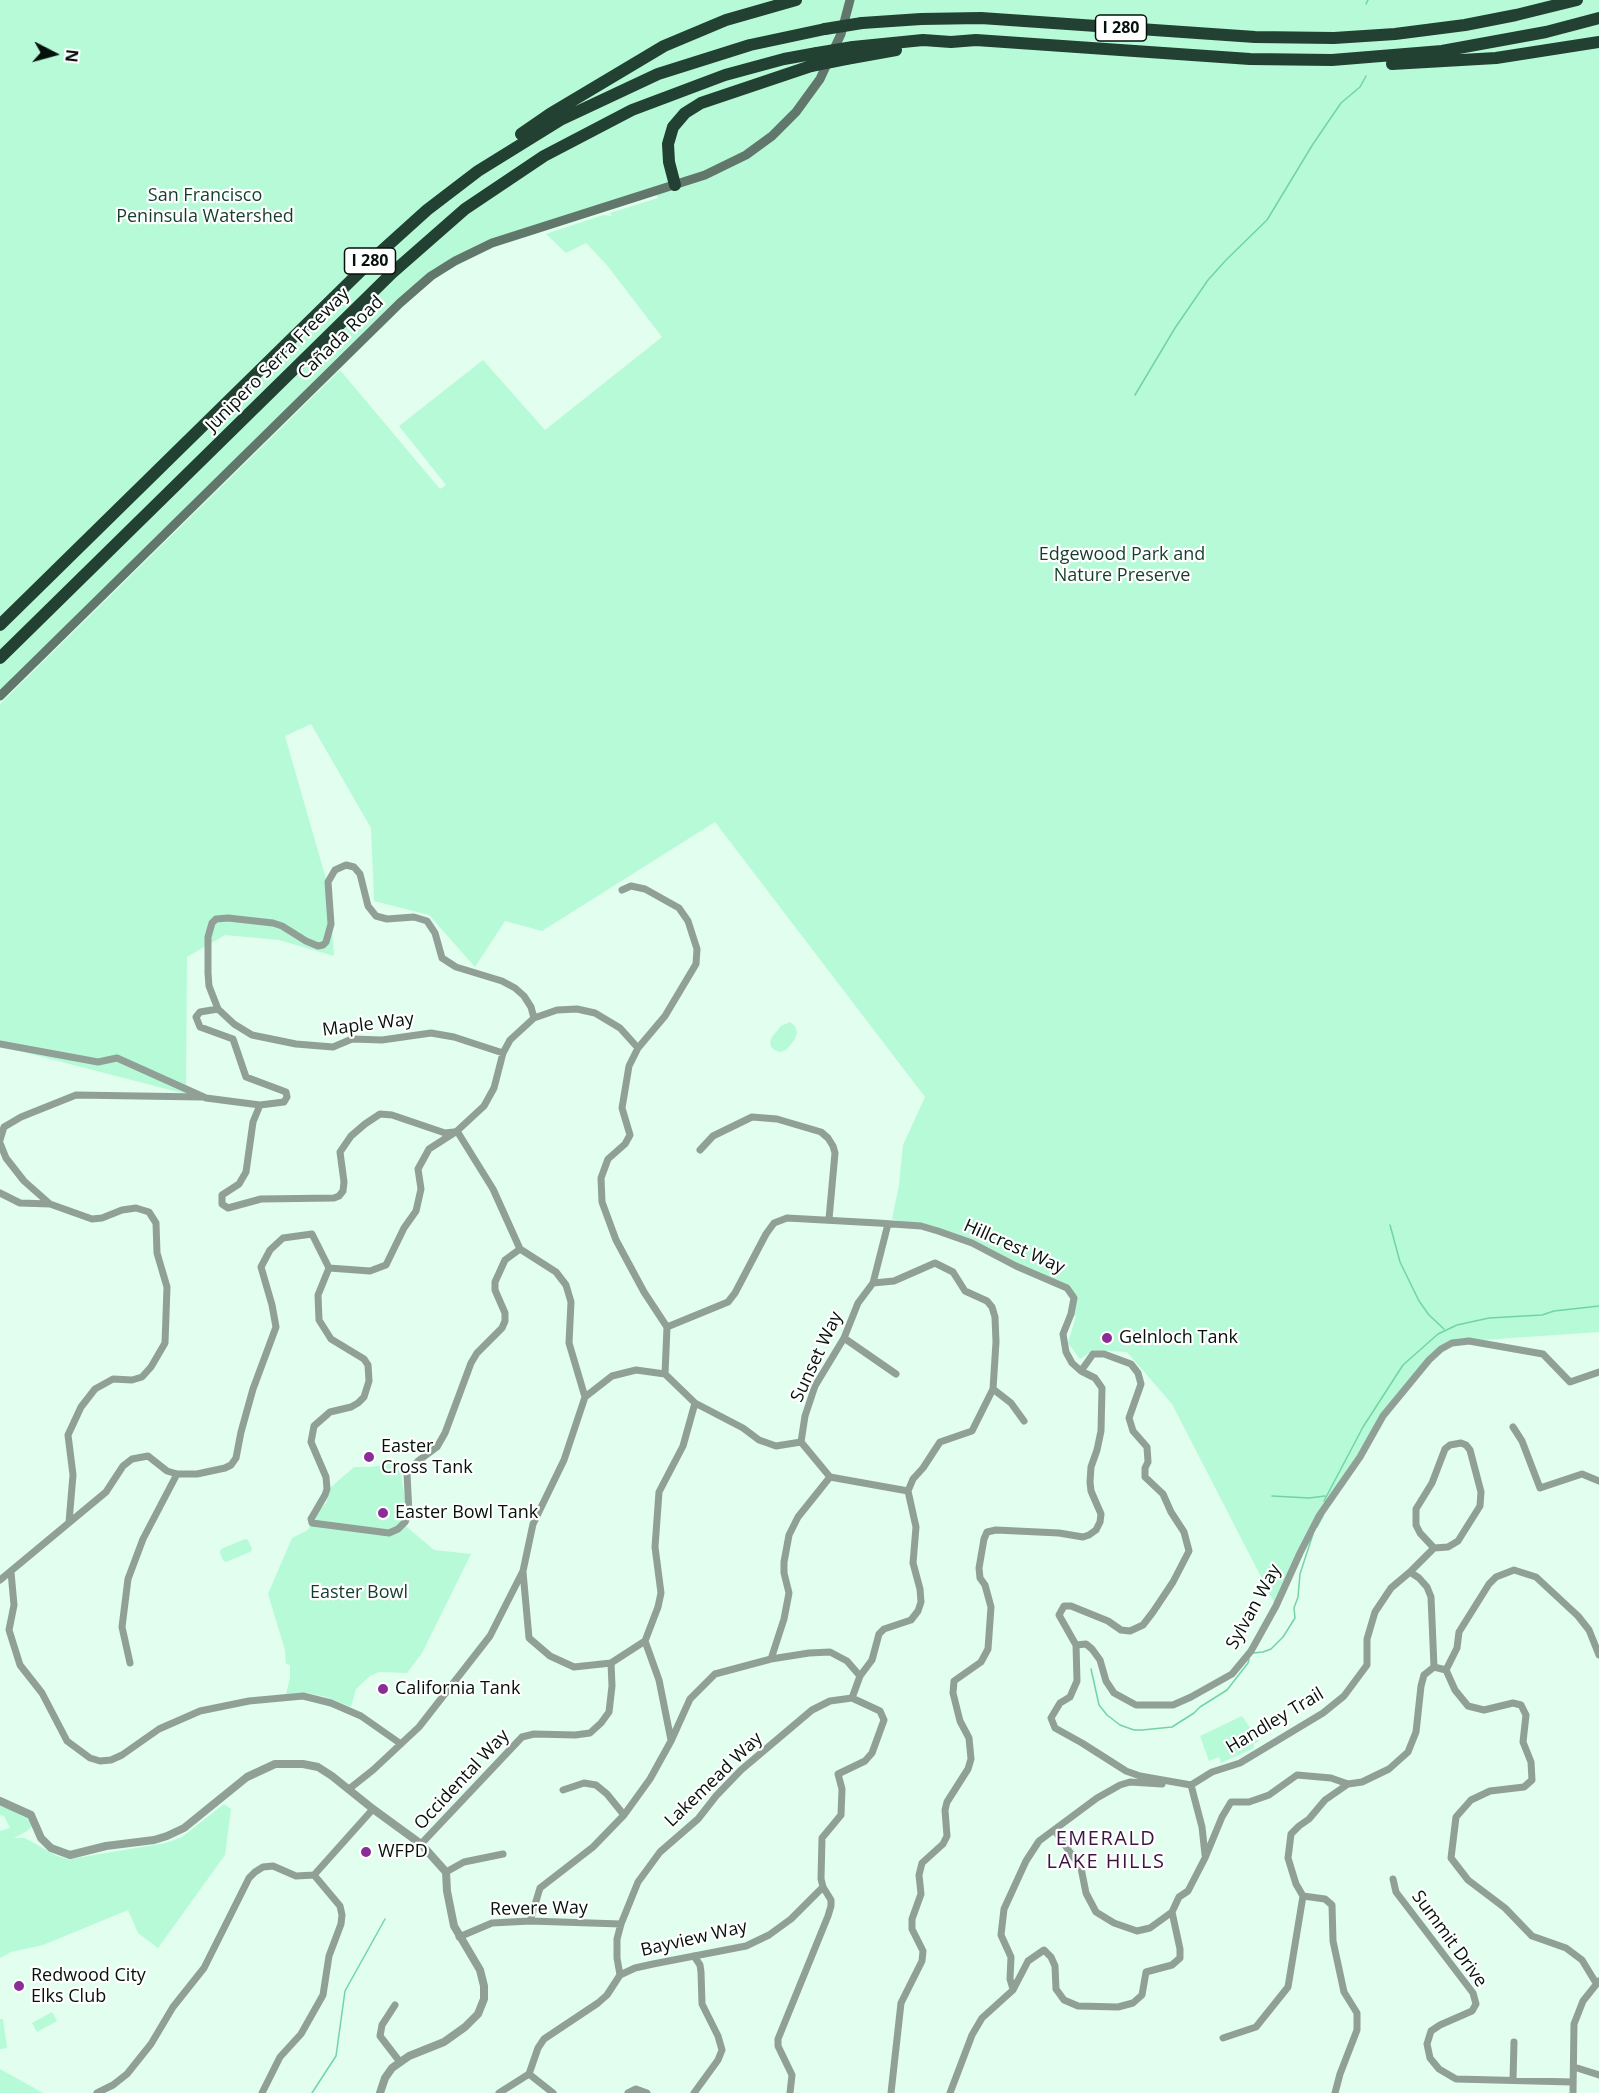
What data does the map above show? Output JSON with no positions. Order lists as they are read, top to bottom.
{
  "streets": {
    "highway": ["I 280", "Junipero Serra Freeway"],
    "main road": ["Cañada Road"],
    "street": [
      "Maple Way",
      "Hillcrest Way",
      "Sunset Way",
      "Sylvan Way",
      "Handley Trail",
      "Occidental Way",
      "Lakemead Way",
      "Revere Way",
      "Bayview Way",
      "Summit Drive"
    ]
  },
  "crossings": [
    ["Hillcrest Way", "Sunset Way"],
    ["Lakemead Way", "Revere Way"],
    ["Lakemead Way", "Bayview Way"]
  ],
  "districts": ["EMERALD LAKE HILLS"],
  "parks": ["San Francisco Peninsula Watershed", "Edgewood Park and Nature Preserve", "Easter Bowl"],
  "places": [
    "Gelnloch Tank",
    "Easter Cross Tank",
    "Easter Bowl Tank",
    "California Tank",
    "WFPD",
    "Redwood City Elks Club"
  ],
  "north": "right"
}
